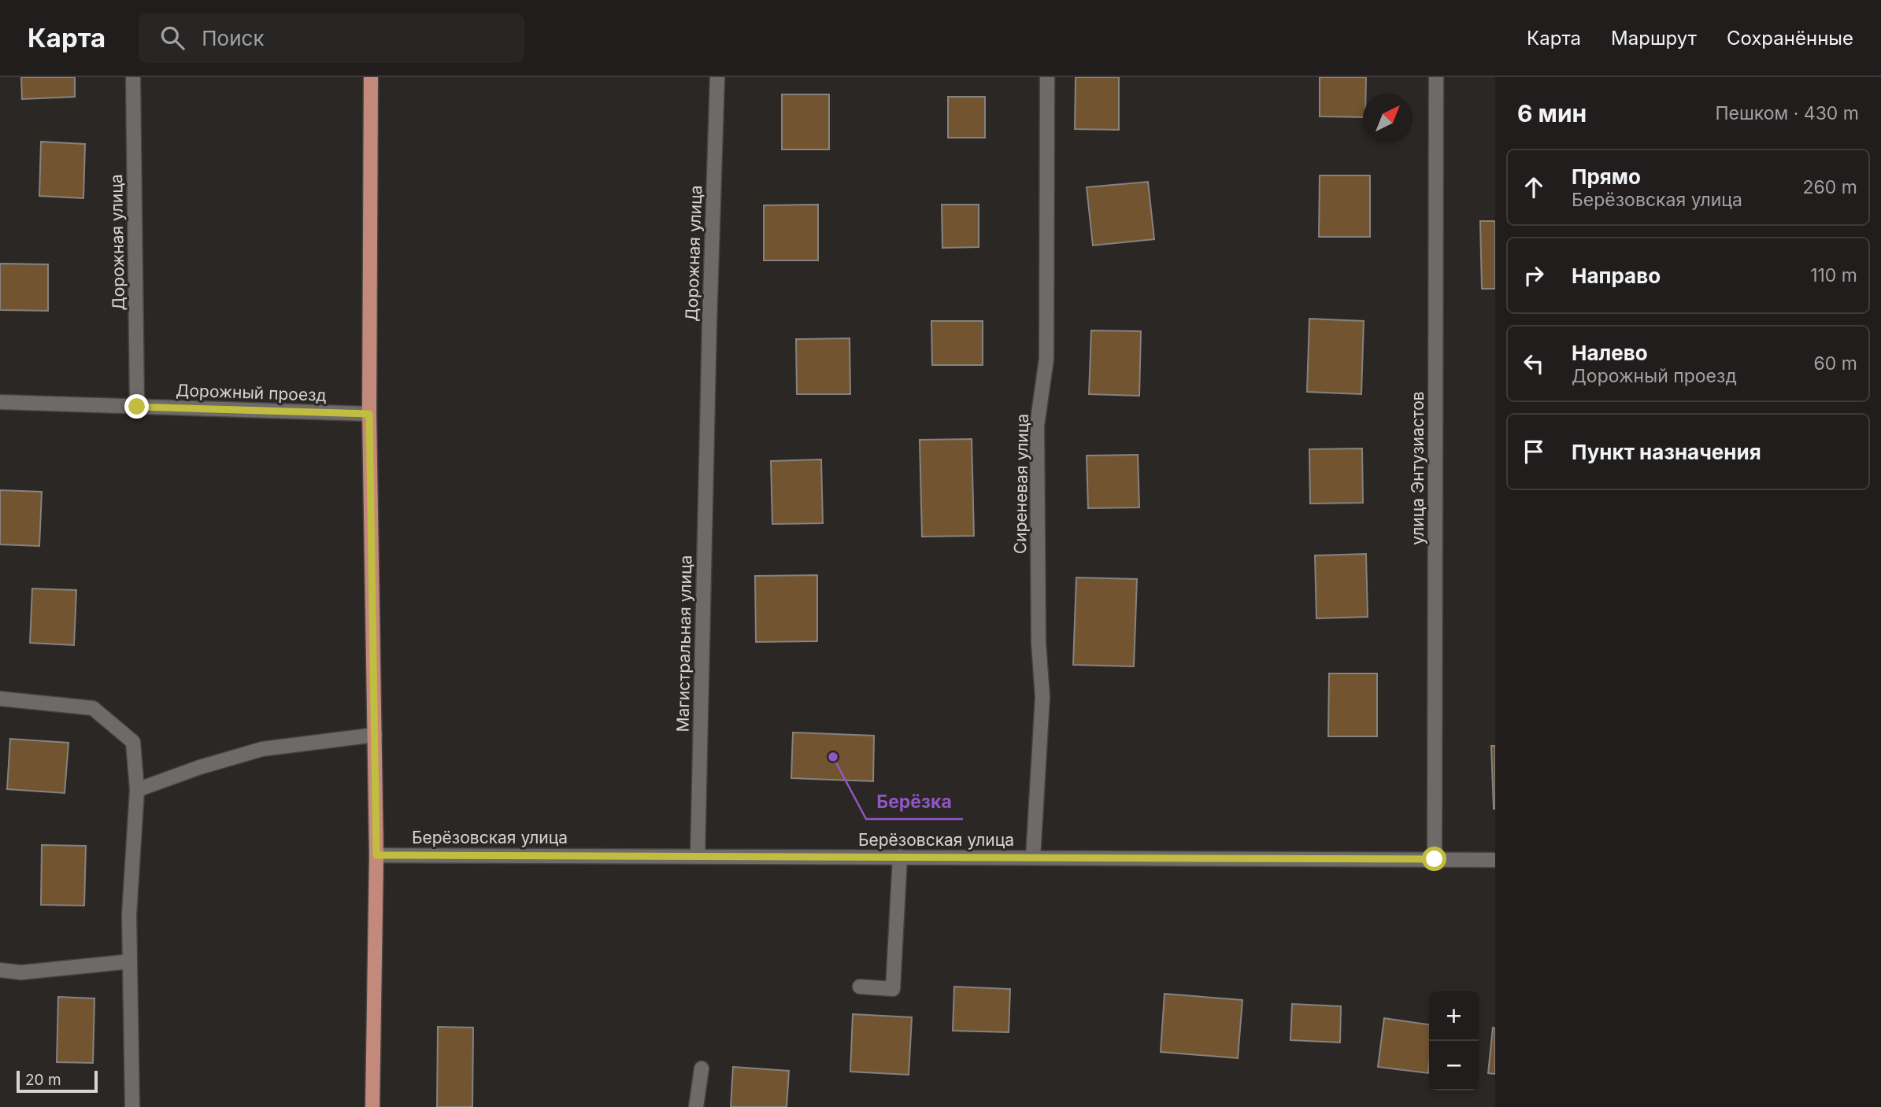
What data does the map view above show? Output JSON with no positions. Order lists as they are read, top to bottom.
{
  "streets": {
    "street": [
      "Дорожная улица",
      "Дорожный проезд",
      "улица Энтузиастов",
      "Сиреневая улица",
      "Магистральная улица",
      "Берёзовская улица"
    ]
  },
  "crossings": [
    ["Дорожная улица", "Дорожный проезд"],
    ["Дорожная улица", "Магистральная улица"],
    ["улица Энтузиастов", "Берёзовская улица"],
    ["Сиреневая улица", "Берёзовская улица"],
    ["Магистральная улица", "Берёзовская улица"]
  ],
  "places": ["Берёзка"],
  "scale_bar": "20 m",
  "north": "top right",
  "page": {
    "header": "Карта",
    "search": "Поиск",
    "nav": ["Карта", "Маршрут", "Сохранённые"],
    "heading": ["6 мин", "Пешком · 430 m"],
    "list": [
      ["Прямо", "Берёзовская улица", "260 m"],
      ["Направо", "110 m"],
      ["Налево", "Дорожный проезд", "60 m"],
      "Пункт назначения"
    ],
    "map_buttons": ["+", "−"],
    "scale": "20 m"
  }
}
